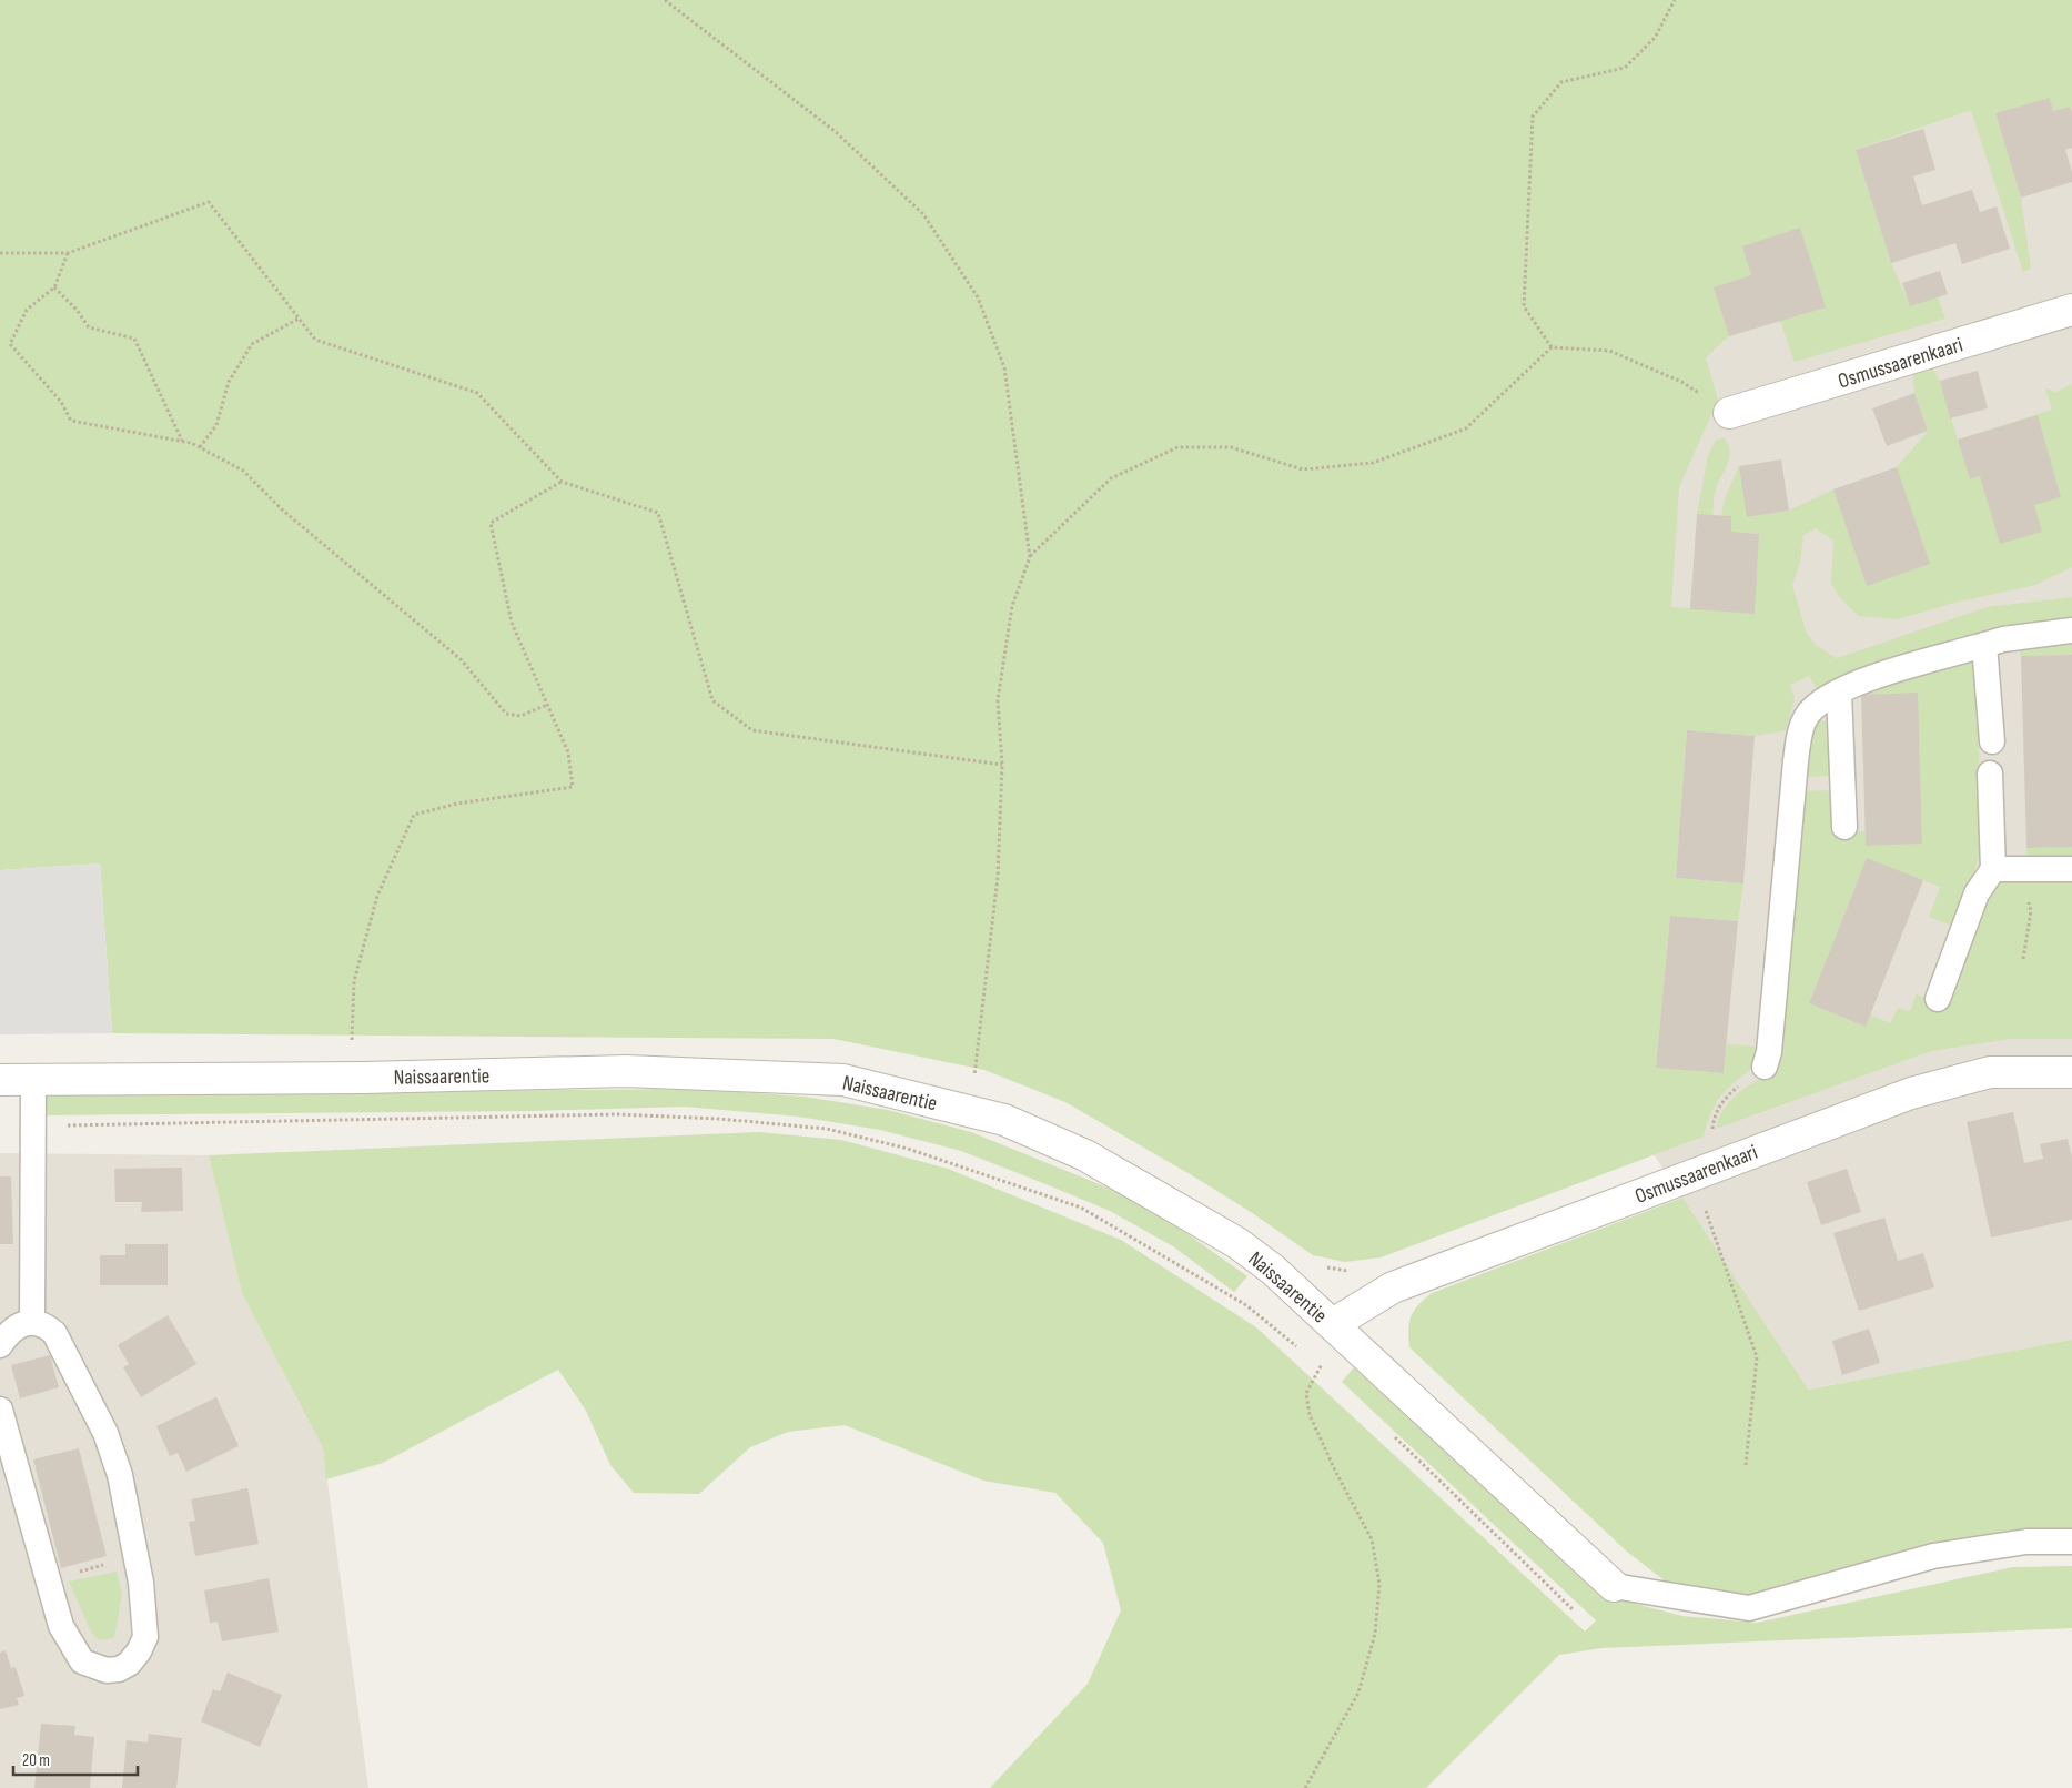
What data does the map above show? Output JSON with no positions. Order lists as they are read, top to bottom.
{
  "streets": {
    "street": ["Osmussaarenkaari", "Naissaarentie"]
  },
  "crossings": [
    ["Osmussaarenkaari", "Naissaarentie"]
  ],
  "scale_bar": "20 m"
}
